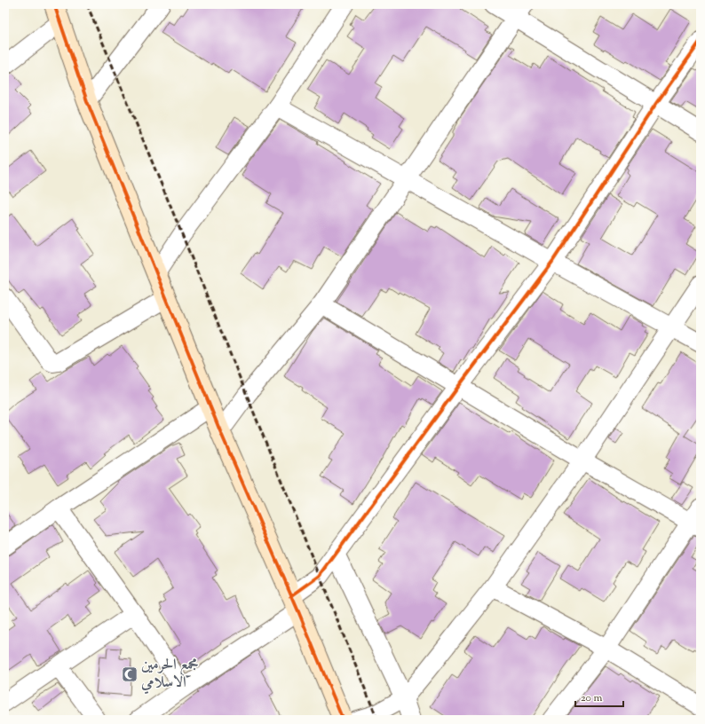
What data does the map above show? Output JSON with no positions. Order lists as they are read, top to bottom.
{
  "places": {
    "mosque": ["مجمع الحرمين الاسلامي"]
  },
  "scale_bar": "20 m"
}
